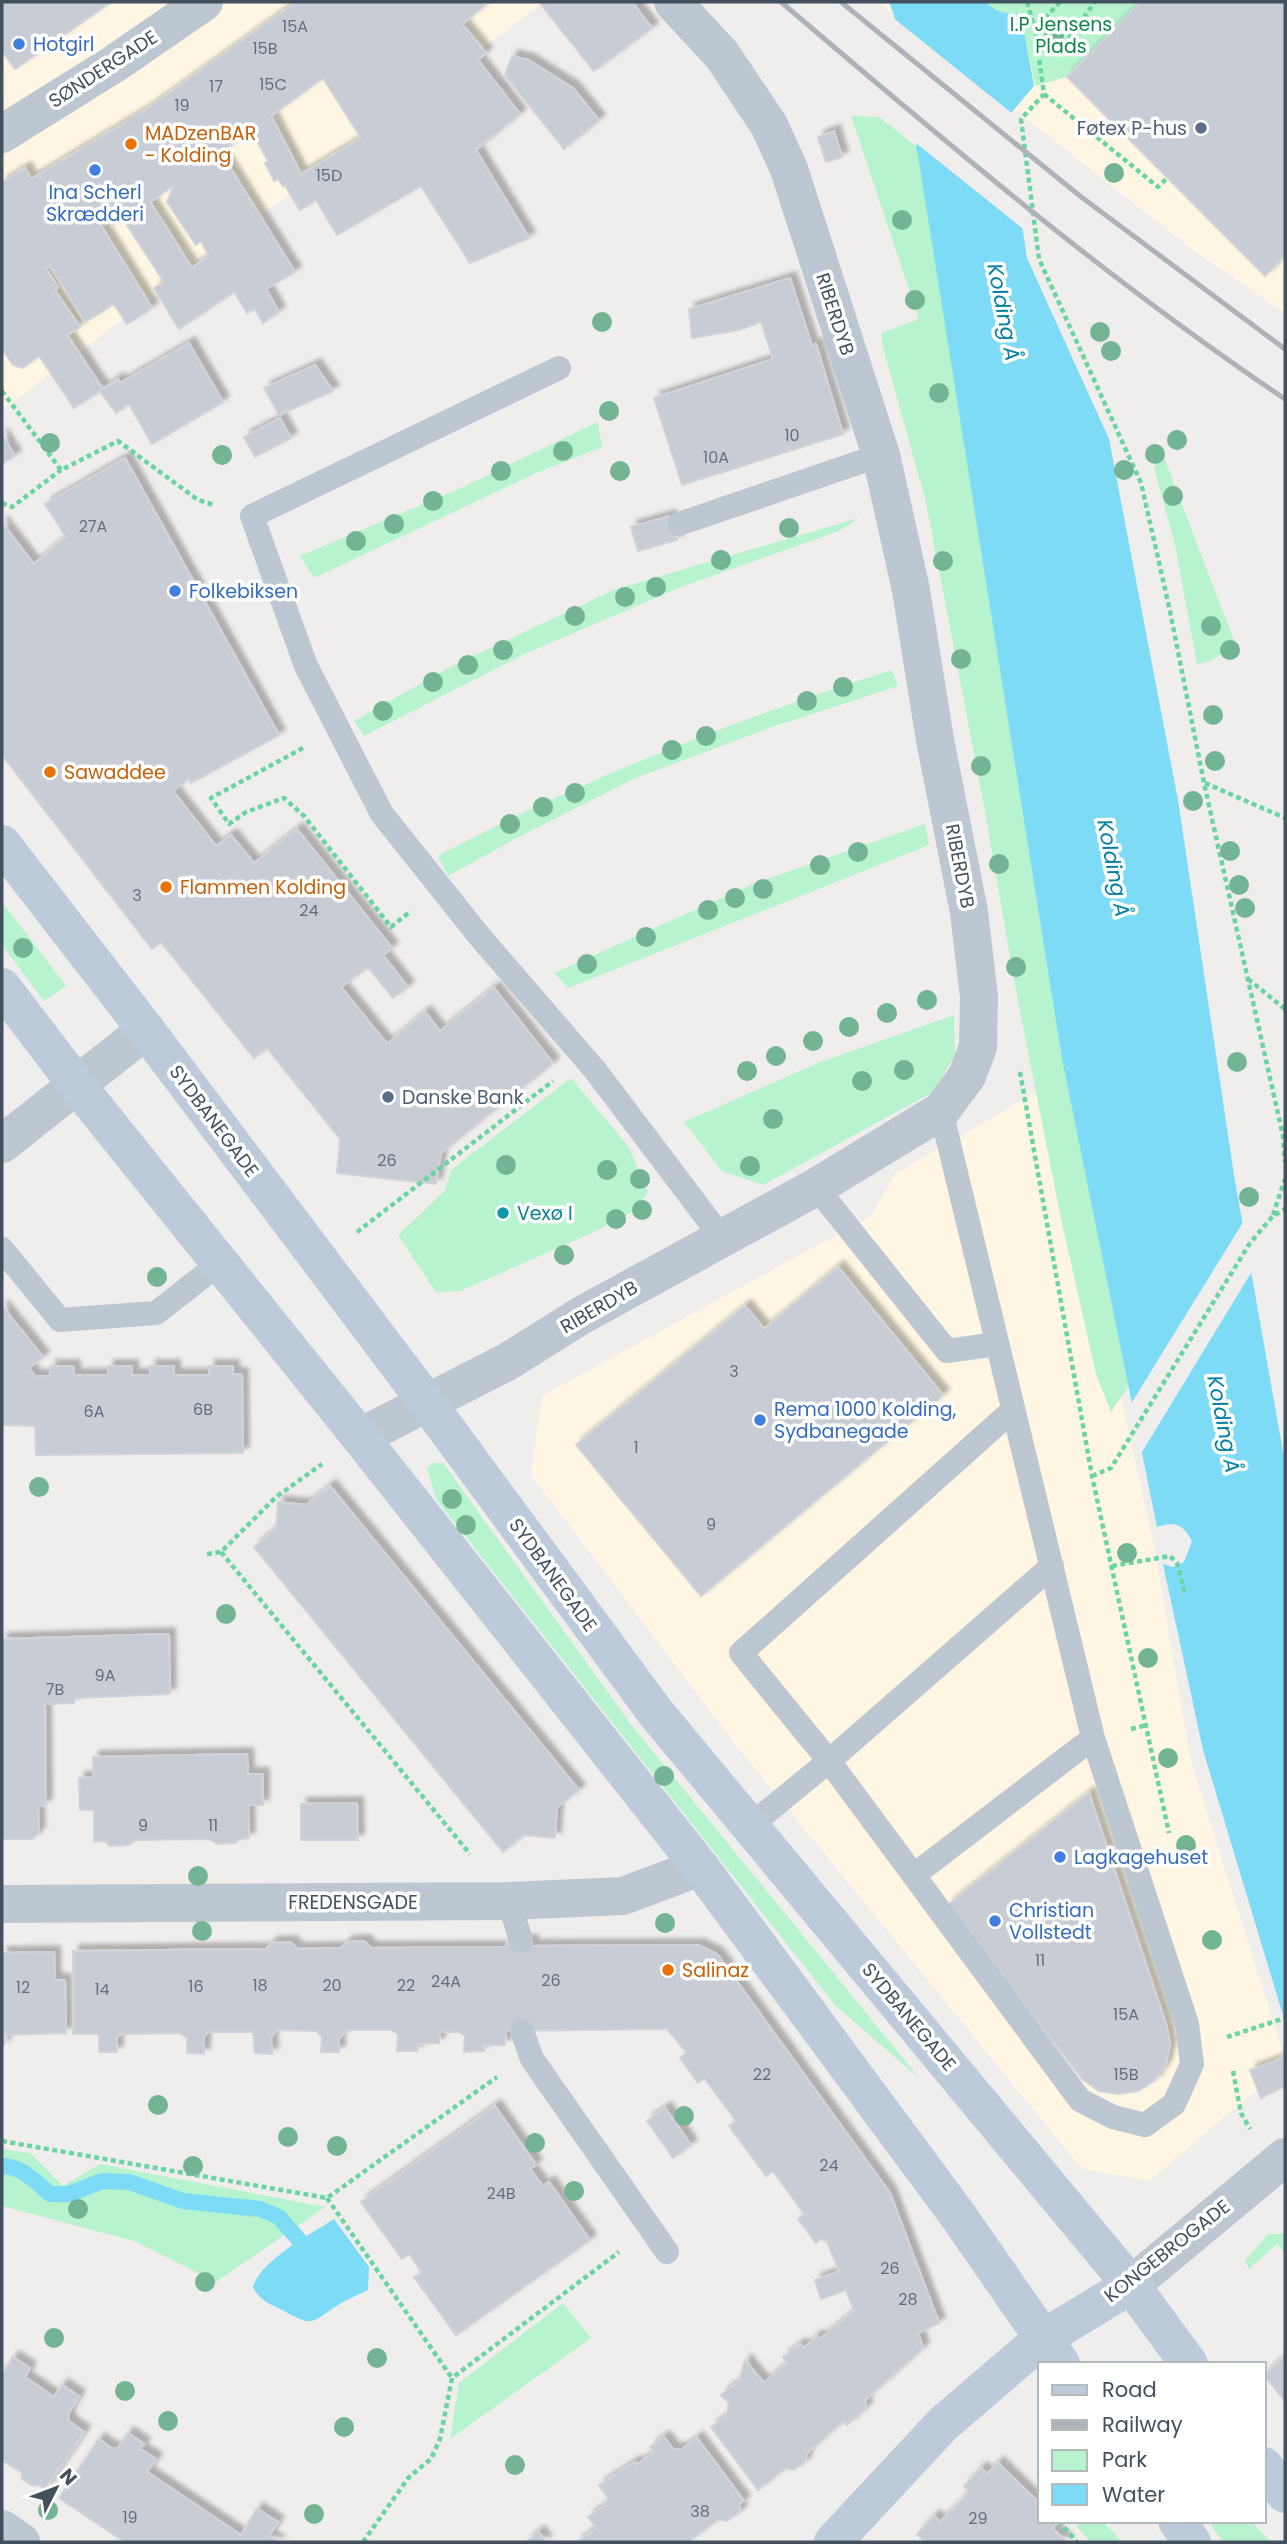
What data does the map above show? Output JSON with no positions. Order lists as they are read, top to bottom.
{
  "streets": {
    "main road": ["SYDBANEGADE", "KONGEBROGADE"],
    "street": ["SØNDERGADE", "RIBERDYB", "FREDENSGADE"]
  },
  "crossings": [
    ["RIBERDYB", "SYDBANEGADE"],
    ["SYDBANEGADE", "KONGEBROGADE"]
  ],
  "water": ["Kolding Å"],
  "parks": ["I.P Jensens Plads"],
  "places": [
    "Hotgirl",
    "Føtex P-hus",
    "MADzenBAR - Kolding",
    "Ina Scherl Skrædderi",
    "Folkebiksen",
    "Sawaddee",
    "Flammen Kolding",
    "Danske Bank",
    "Vexø I",
    "Rema 1000 Kolding, Sydbanegade",
    "Lagkagehuset",
    "Christian Vollstedt",
    "Salinaz"
  ],
  "house_numbers": [
    "15A",
    "15B",
    "15C",
    "17",
    "19",
    "15D",
    "10",
    "10A",
    "27A",
    "3",
    "24",
    "26",
    "3",
    "6B",
    "6A",
    "1",
    "9",
    "9A",
    "7B",
    "9",
    "11",
    "11",
    "26",
    "24A",
    "18",
    "20",
    "22",
    "16",
    "12",
    "14",
    "15A",
    "22",
    "15B",
    "24",
    "24B",
    "26",
    "28",
    "38",
    "19",
    "29"
  ],
  "legend": [
    "Road",
    "Railway",
    "Park",
    "Water"
  ],
  "north": "top right"
}
